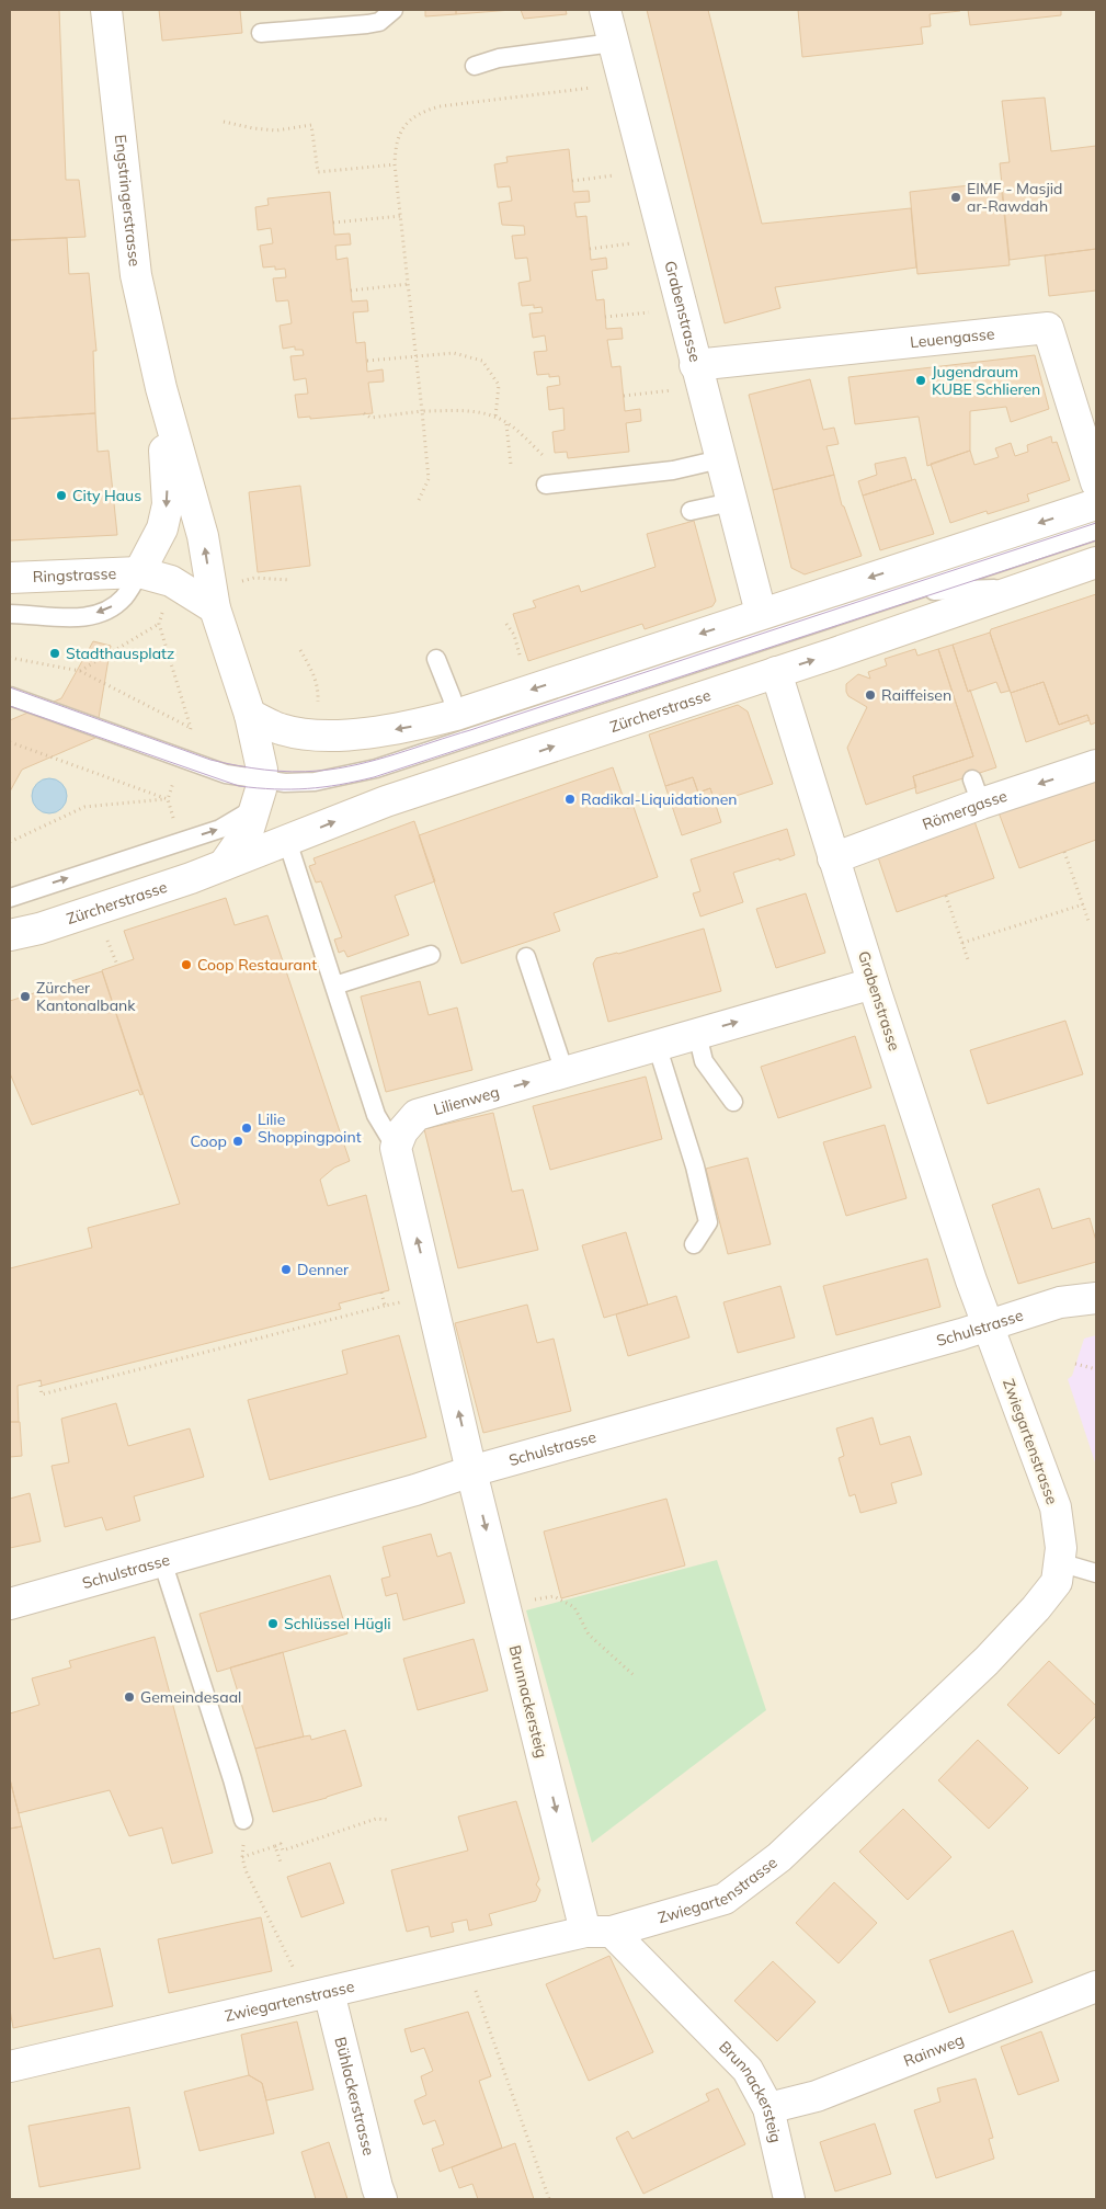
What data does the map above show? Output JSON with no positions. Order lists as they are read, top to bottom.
{
  "streets": {
    "street": [
      "Engstringerstrasse",
      "Grabenstrasse",
      "Leuengasse",
      "Ringstrasse",
      "Zürcherstrasse",
      "Römergasse",
      "Lilienweg",
      "Schulstrasse",
      "Zwiegartenstrasse",
      "Brunnackersteig",
      "Rainweg",
      "Bühlackerstrasse"
    ]
  },
  "crossings": [
    ["Engstringerstrasse", "Ringstrasse"],
    ["Grabenstrasse", "Leuengasse"],
    ["Grabenstrasse", "Zürcherstrasse"],
    ["Grabenstrasse", "Römergasse"],
    ["Grabenstrasse", "Lilienweg"],
    ["Grabenstrasse", "Schulstrasse"],
    ["Grabenstrasse", "Zwiegartenstrasse"],
    ["Schulstrasse", "Zwiegartenstrasse"],
    ["Schulstrasse", "Brunnackersteig"],
    ["Zwiegartenstrasse", "Brunnackersteig"],
    ["Zwiegartenstrasse", "Bühlackerstrasse"],
    ["Brunnackersteig", "Rainweg"]
  ],
  "one_way": ["Lilienweg", "Brunnackersteig"],
  "places": [
    "EIMF - Masjid ar-Rawdah",
    "Jugendraum KUBE Schlieren",
    "City Haus",
    "Stadthausplatz",
    "Raiffeisen",
    "Radikal-Liquidationen",
    "Coop Restaurant",
    "Zürcher Kantonalbank",
    "Lilie Shoppingpoint",
    "Coop",
    "Denner",
    "Schlüssel Hügli",
    "Gemeindesaal"
  ]
}
